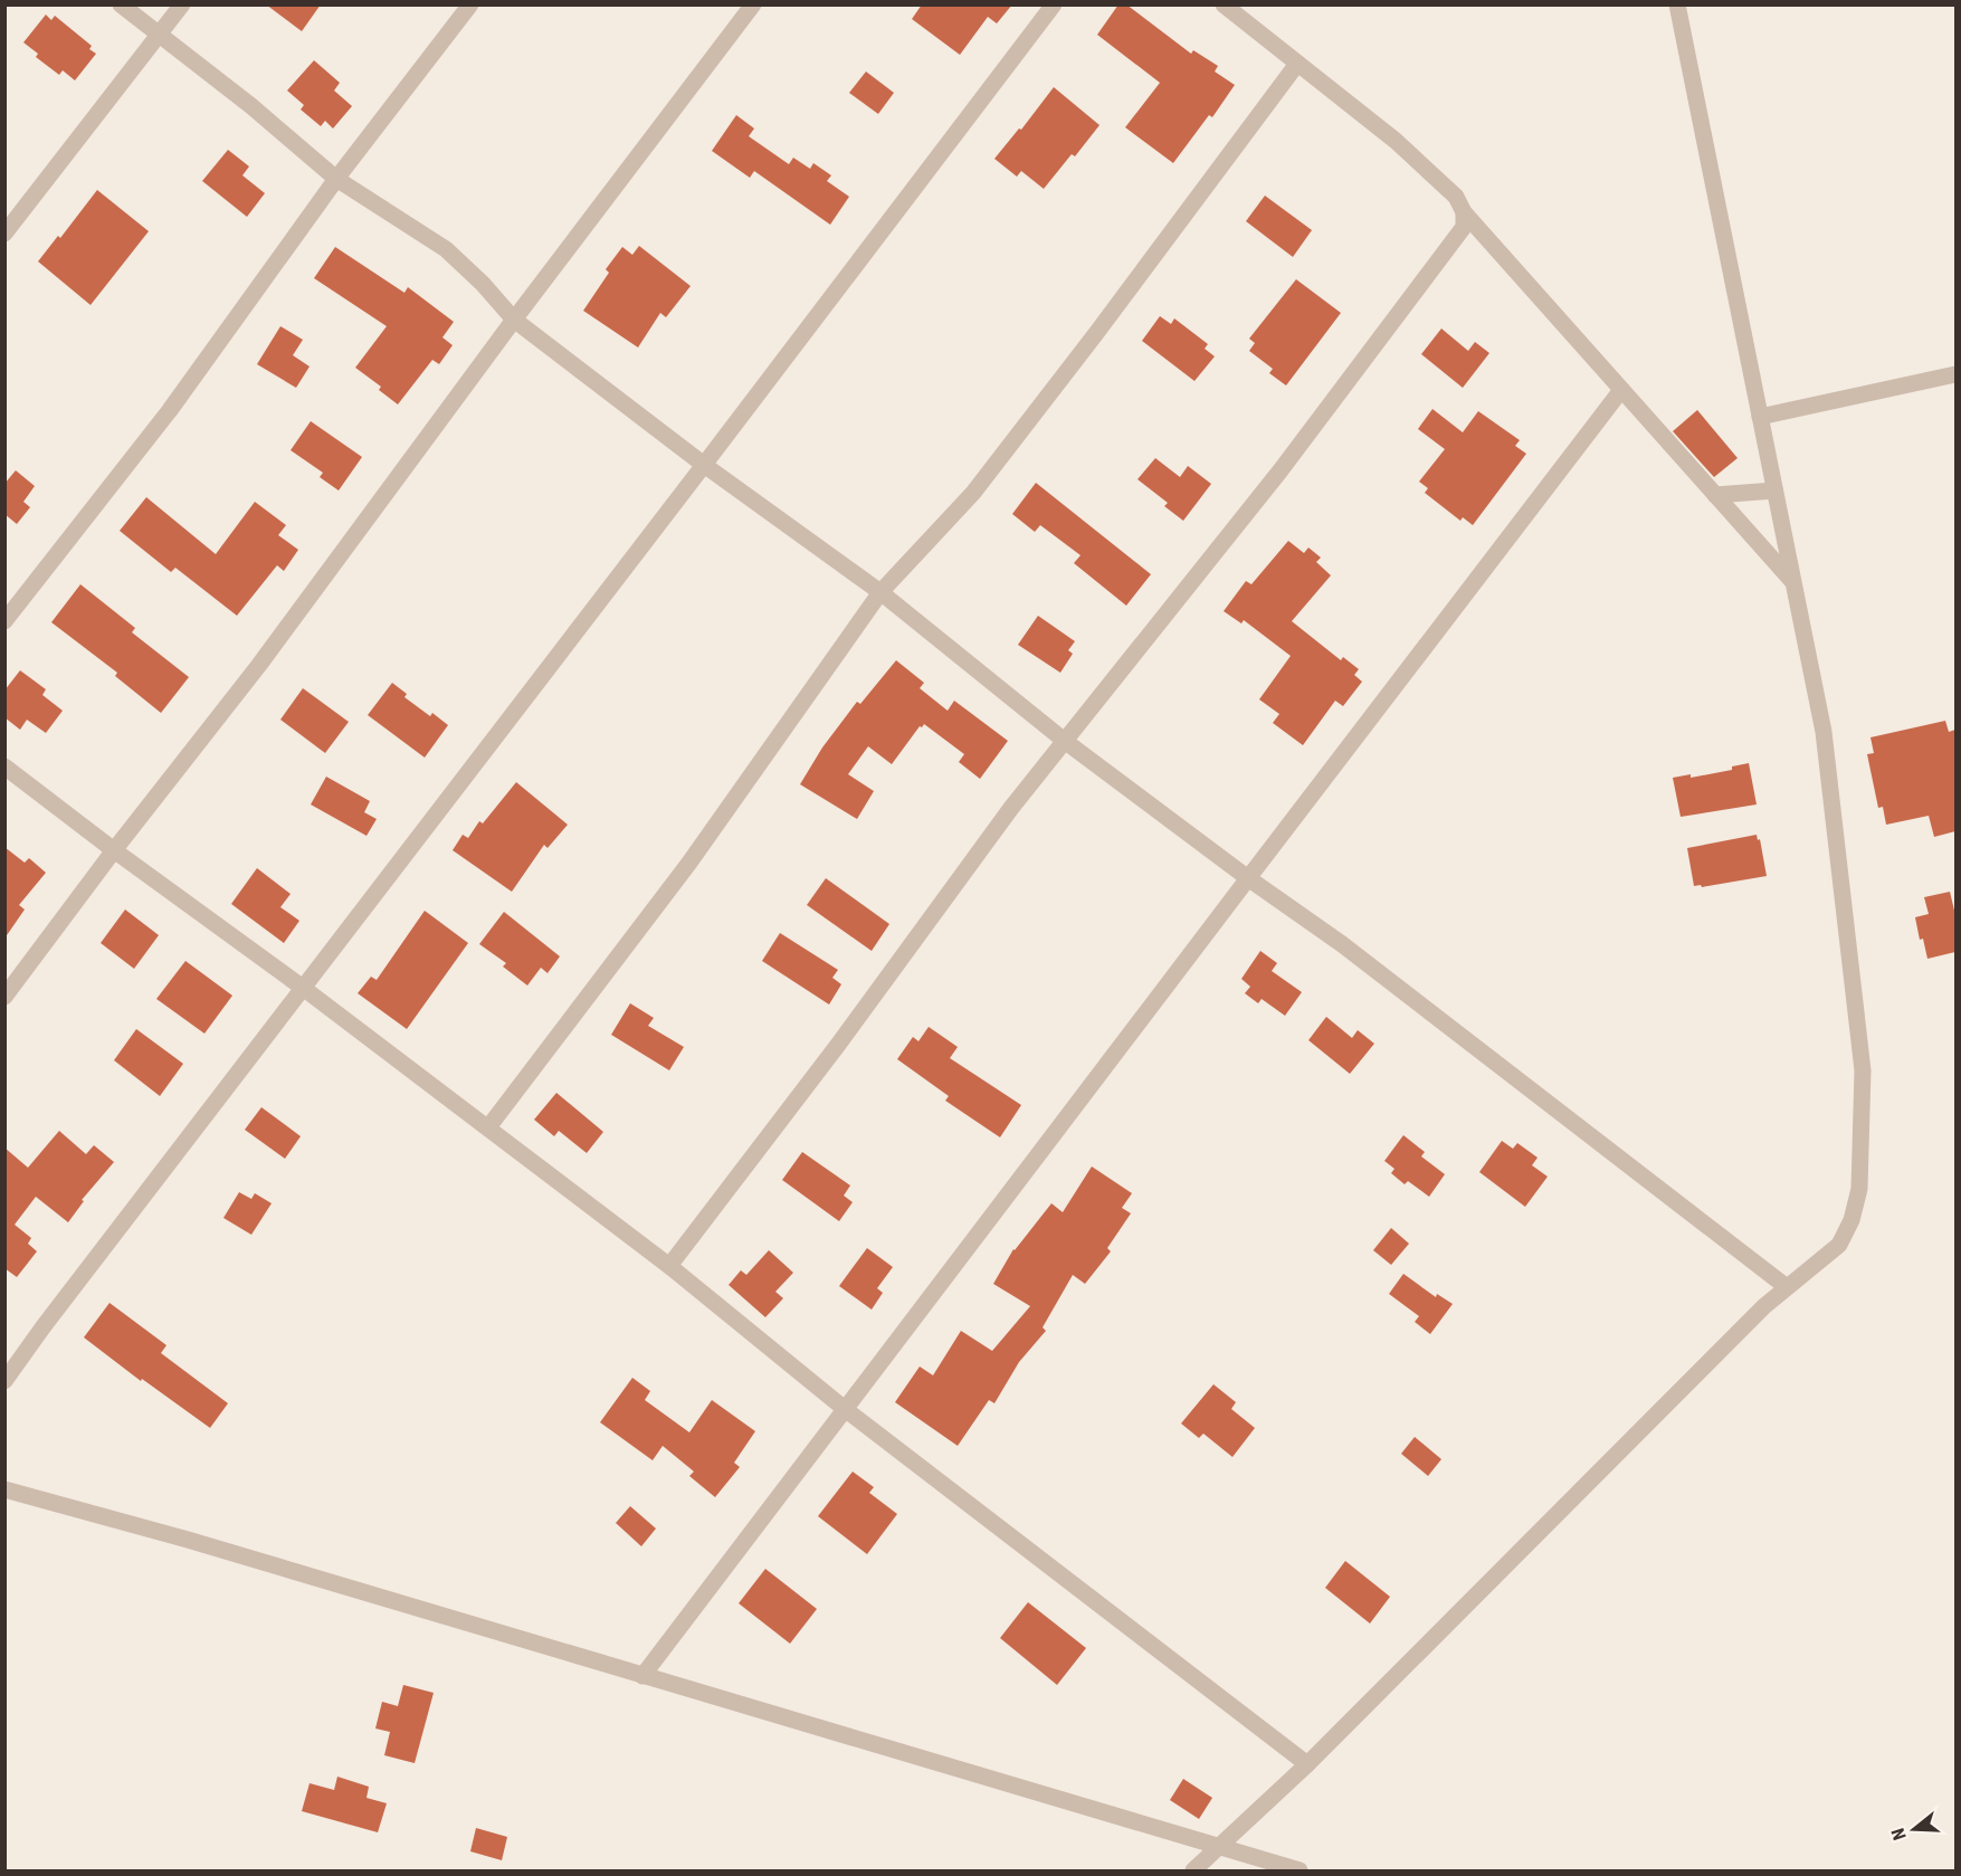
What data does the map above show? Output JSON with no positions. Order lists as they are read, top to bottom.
{
  "north": "left"
}
